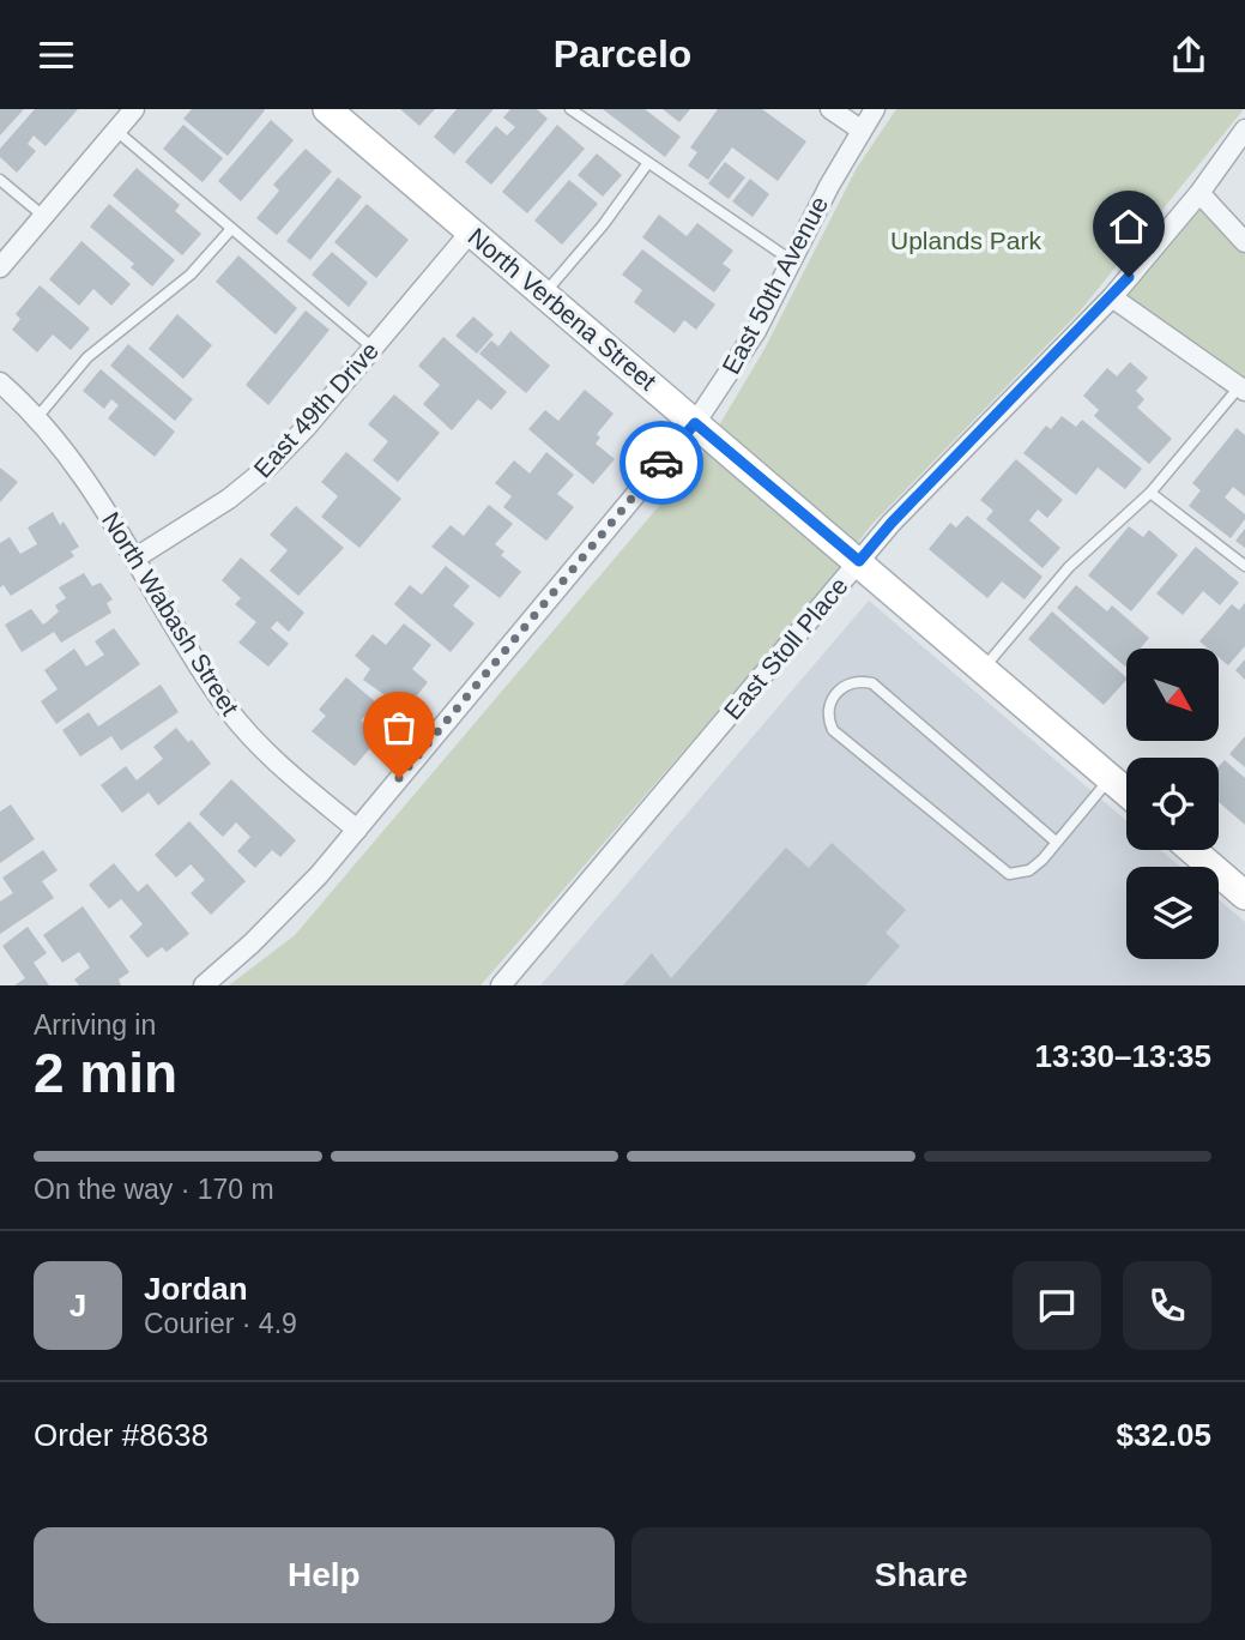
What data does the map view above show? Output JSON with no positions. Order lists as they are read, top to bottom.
{
  "streets": {
    "street": [
      "East 50th Avenue",
      "North Verbena Street",
      "East 49th Drive",
      "North Wabash Street",
      "East Stoll Place"
    ]
  },
  "crossings": [
    ["East 50th Avenue", "North Verbena Street"],
    ["East 50th Avenue", "North Wabash Street"],
    ["North Verbena Street", "East 49th Drive"],
    ["North Verbena Street", "East Stoll Place"],
    ["East 49th Drive", "North Wabash Street"]
  ],
  "parks": ["Uplands Park"],
  "north": "bottom right",
  "page": {
    "header": "Parcelo",
    "heading": ["2 min", "Arriving in", "13:30–13:35"],
    "panel": [
      "Jordan",
      "Courier · 4.9",
      "Order #8638",
      "$32.05"
    ],
    "bar": "On the way · 170 m",
    "round": "J",
    "buttons": ["Help", "Share"]
  }
}
